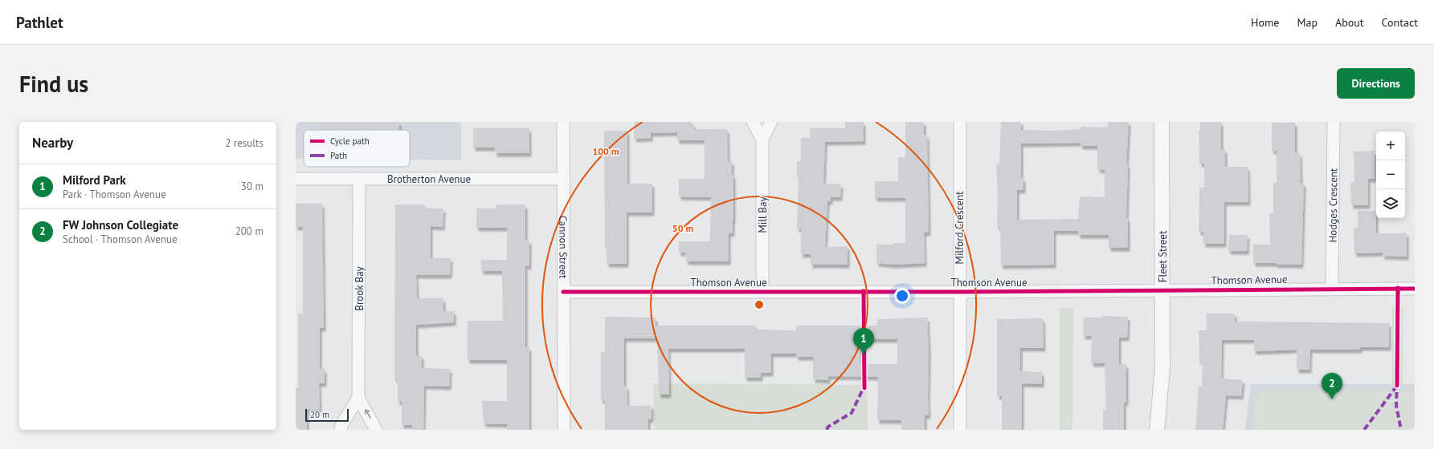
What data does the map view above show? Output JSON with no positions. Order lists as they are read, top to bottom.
{
  "streets": {
    "street": [
      "Brotherton Avenue",
      "Hodges Crescent",
      "Mill Bay",
      "Milford Crescent",
      "Cannon Street",
      "Fleet Street",
      "Thomson Avenue",
      "Brook Bay"
    ]
  },
  "crossings": [
    ["Brotherton Avenue", "Cannon Street"],
    ["Brotherton Avenue", "Brook Bay"],
    ["Hodges Crescent", "Thomson Avenue"],
    ["Mill Bay", "Thomson Avenue"],
    ["Milford Crescent", "Thomson Avenue"],
    ["Cannon Street", "Thomson Avenue"],
    ["Fleet Street", "Thomson Avenue"]
  ],
  "legend": ["Cycle path", "Path"],
  "scale_bar": "20 m",
  "page": {
    "header": "Pathlet",
    "nav": [
      "Home",
      "Map",
      "About",
      "Contact"
    ],
    "buttons": "Directions",
    "title": "Find us",
    "heading": ["Nearby", "2 results"],
    "map_buttons": ["+", "−"],
    "list": [
      {
        "mark": "1",
        "name": "Milford Park",
        "note": "Park · Thomson Avenue",
        "value": "30 m"
      },
      {
        "mark": "2",
        "name": "FW Johnson Collegiate",
        "note": "School · Thomson Avenue",
        "value": "200 m"
      }
    ],
    "pins": ["1", "2"],
    "scale": "20 m"
  },
  "rings": ["100 m", "50 m"]
}
